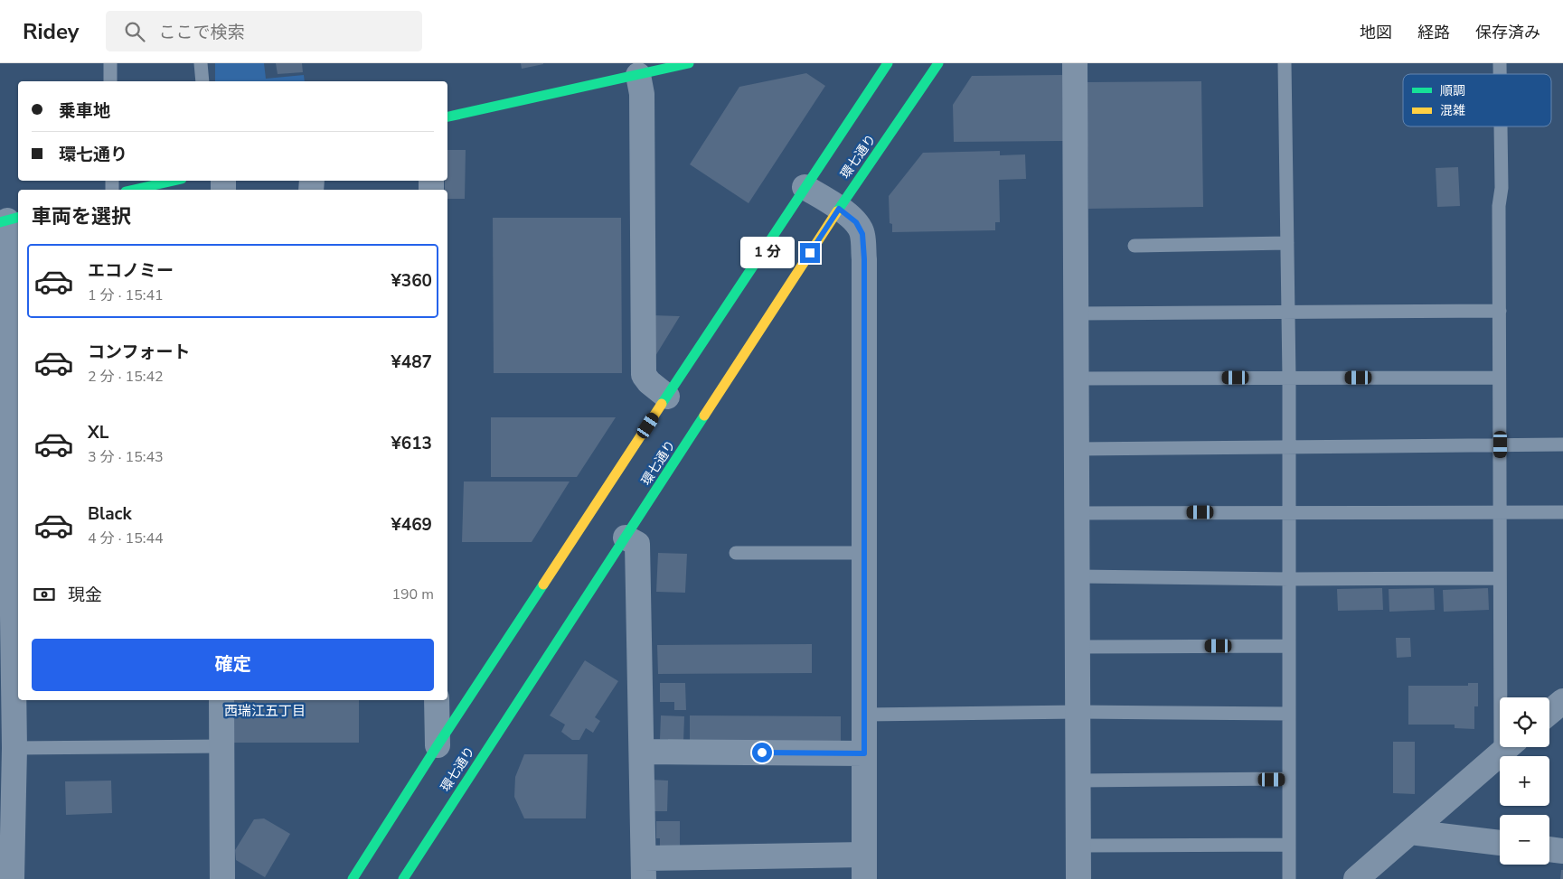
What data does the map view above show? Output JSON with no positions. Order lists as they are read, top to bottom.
{
  "streets": {
    "main road": ["環七通り"]
  },
  "districts": ["西瑞江五丁目"],
  "legend": ["順調", "混雑"],
  "page": {
    "header": "Ridey",
    "search": "ここで検索",
    "nav": ["地図", "経路", "保存済み"],
    "banner": ["乗車地", "環七通り"],
    "heading": "車両を選択",
    "bubble": "1 分",
    "list": [
      {
        "name": "エコノミー",
        "note": "1 分 · 15:41",
        "value": "¥360"
      },
      {
        "name": "コンフォート",
        "note": "2 分 · 15:42",
        "value": "¥487"
      },
      {
        "name": "XL",
        "note": "3 分 · 15:43",
        "value": "¥613"
      },
      {
        "name": "Black",
        "note": "4 分 · 15:44",
        "value": "¥469"
      }
    ],
    "pay": ["現金", "190 m"],
    "buttons": "確定",
    "map_buttons": ["+", "−"]
  }
}
